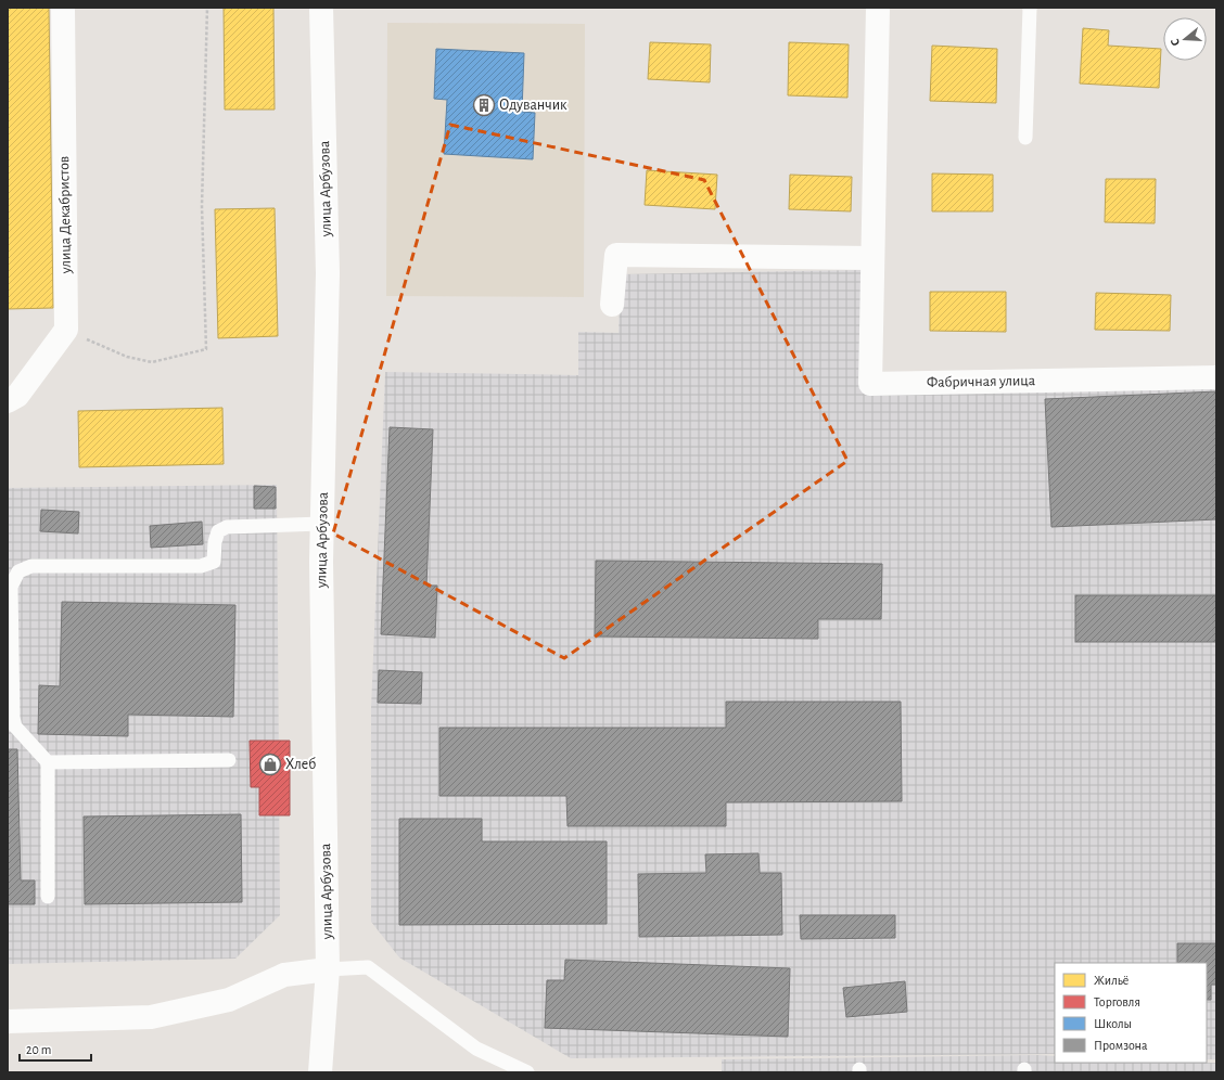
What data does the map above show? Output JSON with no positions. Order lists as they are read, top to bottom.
{
  "streets": {
    "street": ["улица Арбузова", "улица Декабристов", "Фабричная улица"]
  },
  "places": {
    "building": ["Одуванчик"],
    "shop": ["Хлеб"]
  },
  "legend": [
    "Жильё",
    "Торговля",
    "Школы",
    "Промзона"
  ],
  "scale_bar": "20 m",
  "north": "left"
}
